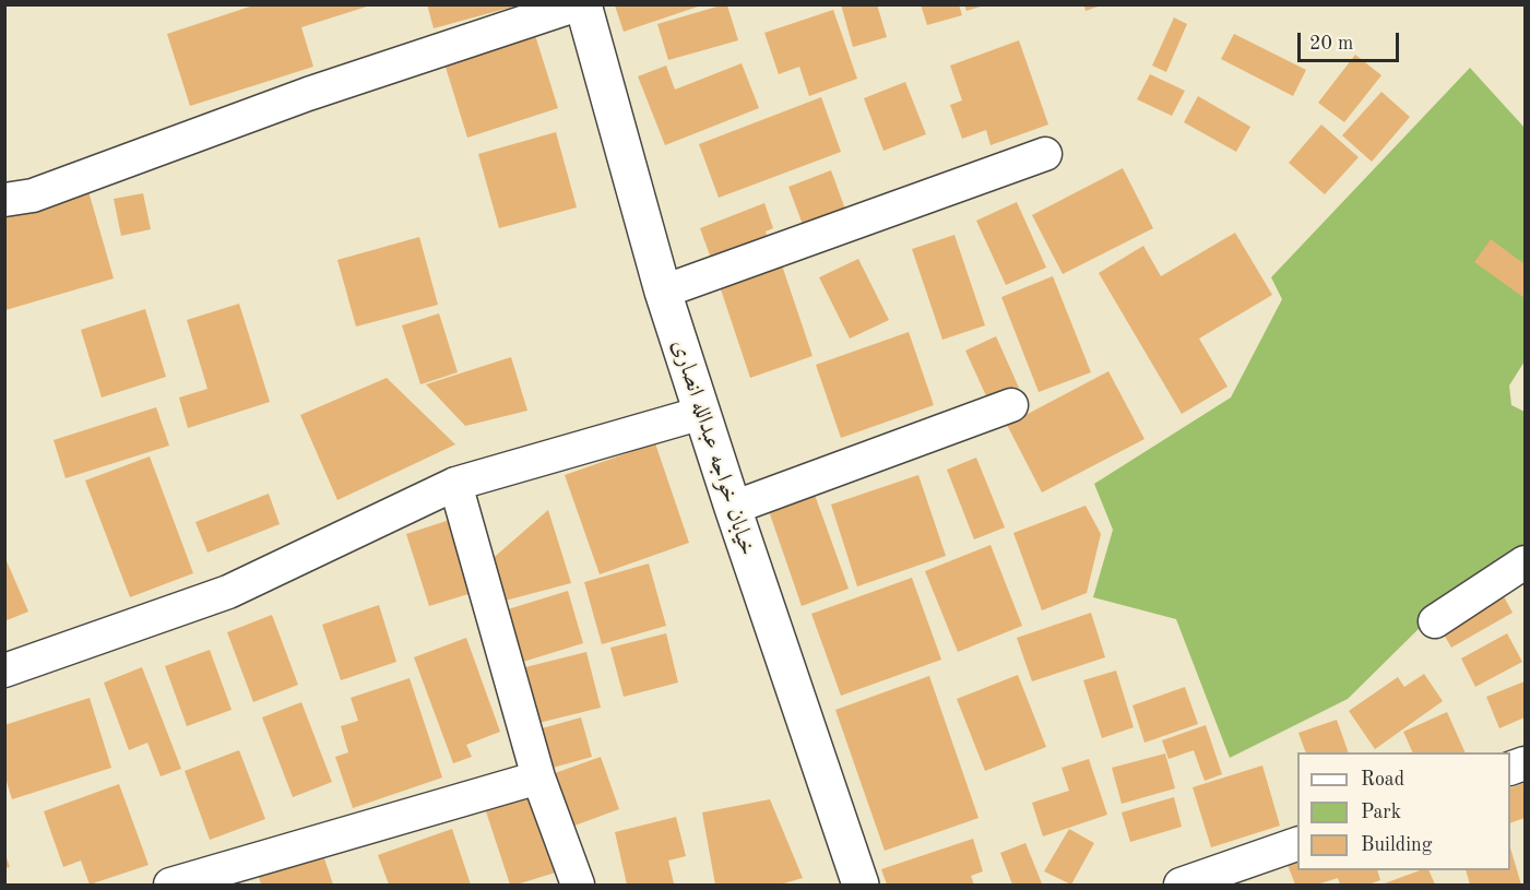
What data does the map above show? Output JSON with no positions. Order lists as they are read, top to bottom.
{
  "streets": {
    "street": ["خیابان خواجه عبدالله انصاری"]
  },
  "legend": ["Road", "Park", "Building"],
  "scale_bar": "20 m"
}
